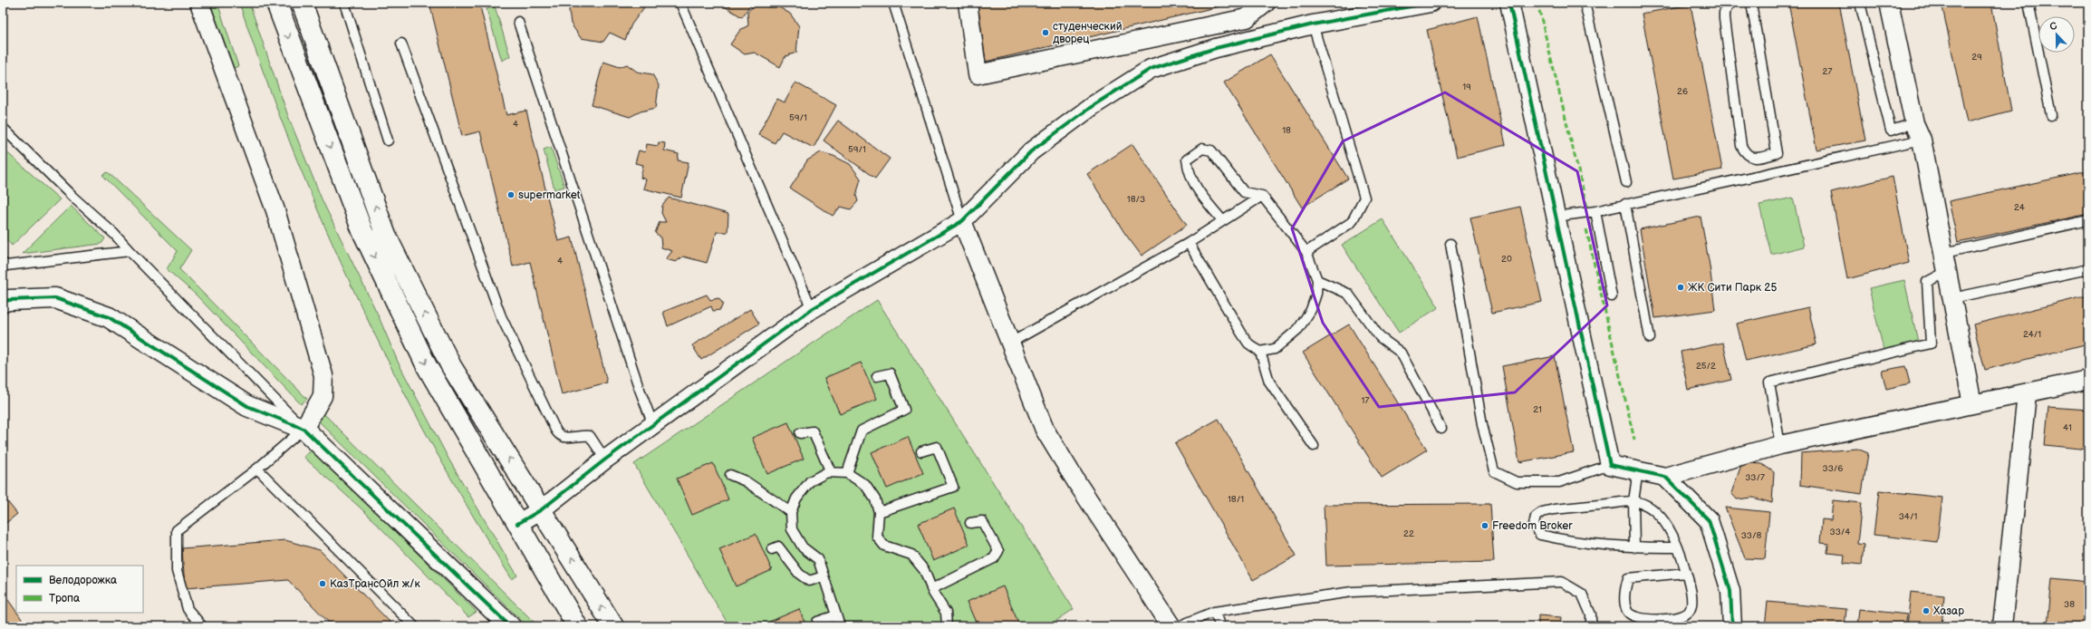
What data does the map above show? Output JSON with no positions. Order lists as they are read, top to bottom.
{
  "places": [
    "студенческий дворец",
    "supermarket",
    "ЖК Сити Парк 25",
    "Freedom Broker",
    "КазТрансОйл ж/к",
    "Хазар"
  ],
  "house_numbers": [
    "29",
    "27",
    "19",
    "26",
    "59/1",
    "4",
    "18",
    "59/1",
    "18/3",
    "24",
    "20",
    "4",
    "24/1",
    "25/2",
    "17",
    "21",
    "41",
    "33/6",
    "33/7",
    "18/1",
    "34/1",
    "33/4",
    "22",
    "33/8",
    "38"
  ],
  "legend": ["Велодорожка", "Тропа"],
  "north": "top"
}
